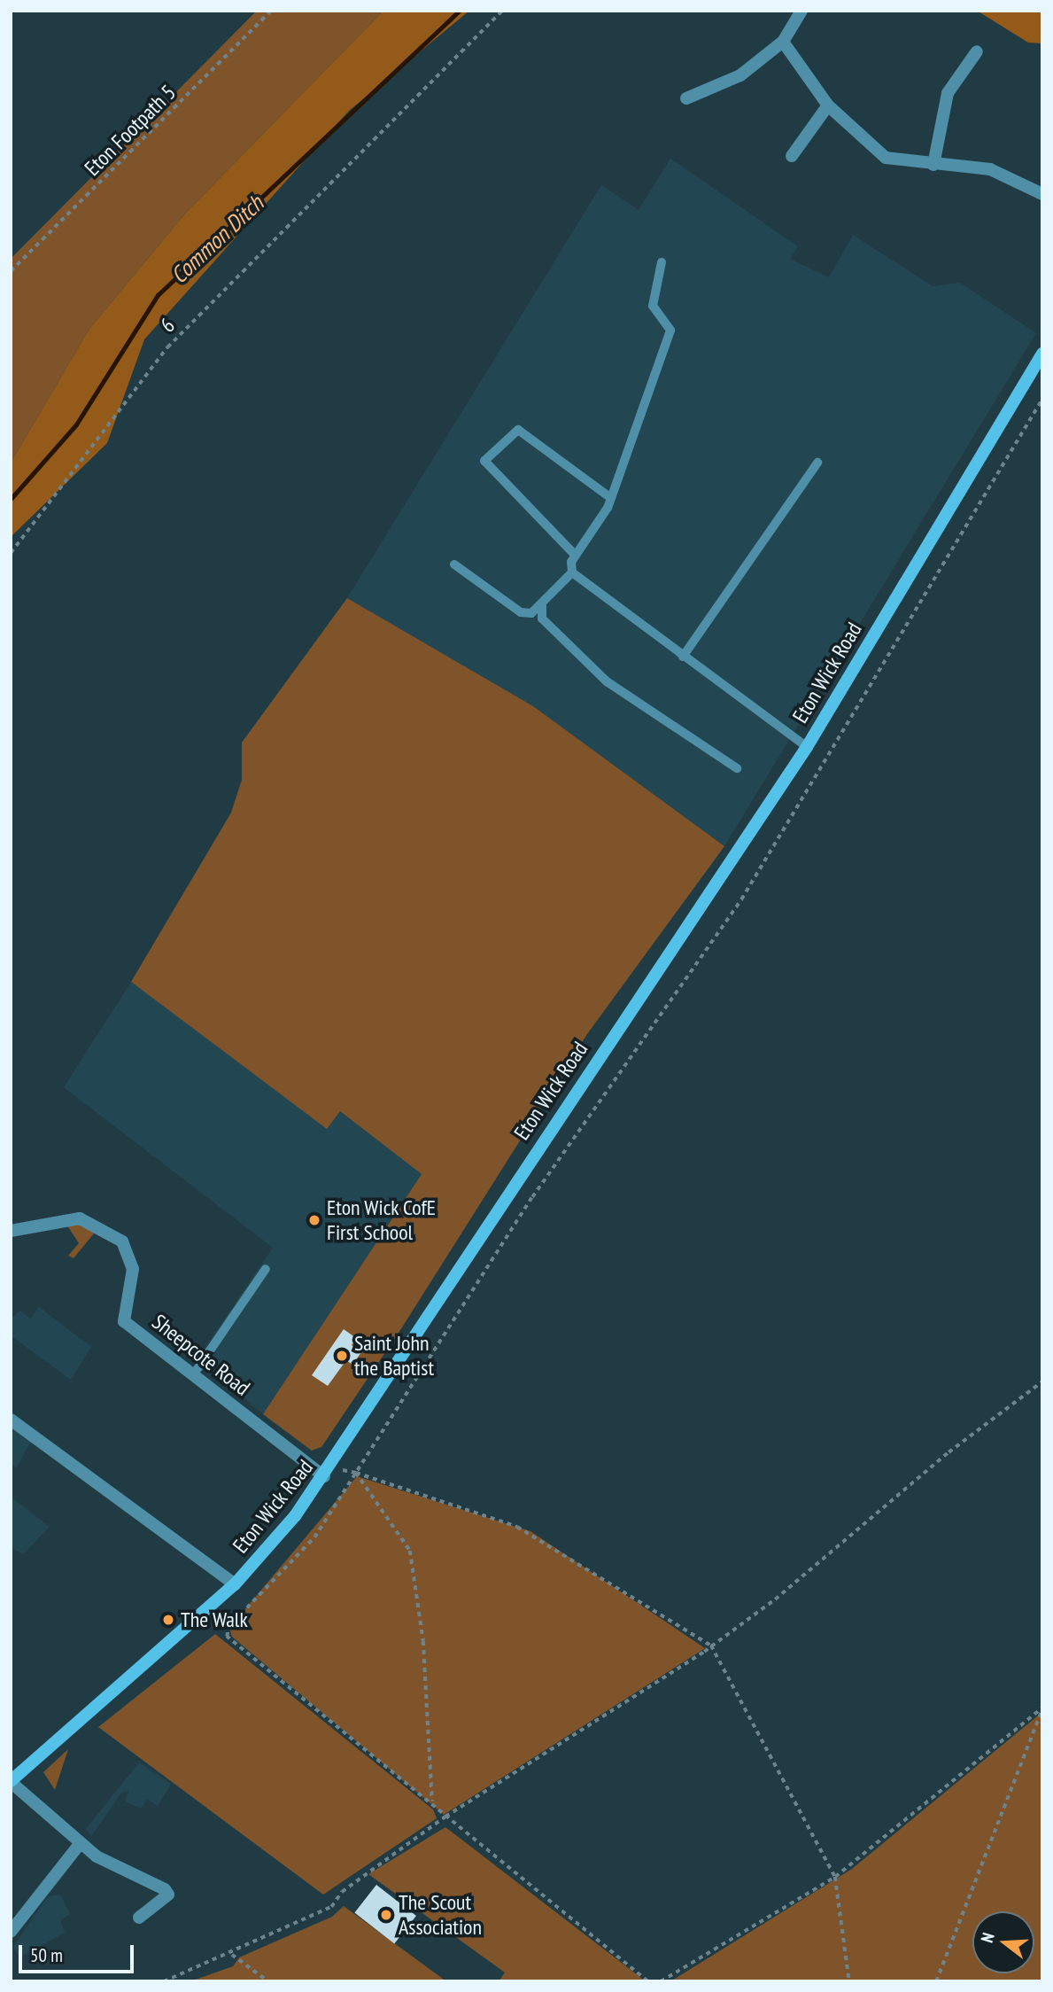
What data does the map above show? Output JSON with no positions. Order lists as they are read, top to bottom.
{
  "streets": {
    "main road": ["Eton Wick Road"],
    "street": ["Sheepcote Road"],
    "path": ["Eton Footpath 5", "6"]
  },
  "crossings": [
    ["Eton Wick Road", "Sheepcote Road"]
  ],
  "water": ["Common Ditch"],
  "places": [
    "Eton Wick CofE First School",
    "Saint John the Baptist",
    "The Walk",
    "The Scout Association"
  ],
  "scale_bar": "50 m",
  "north": "left"
}
